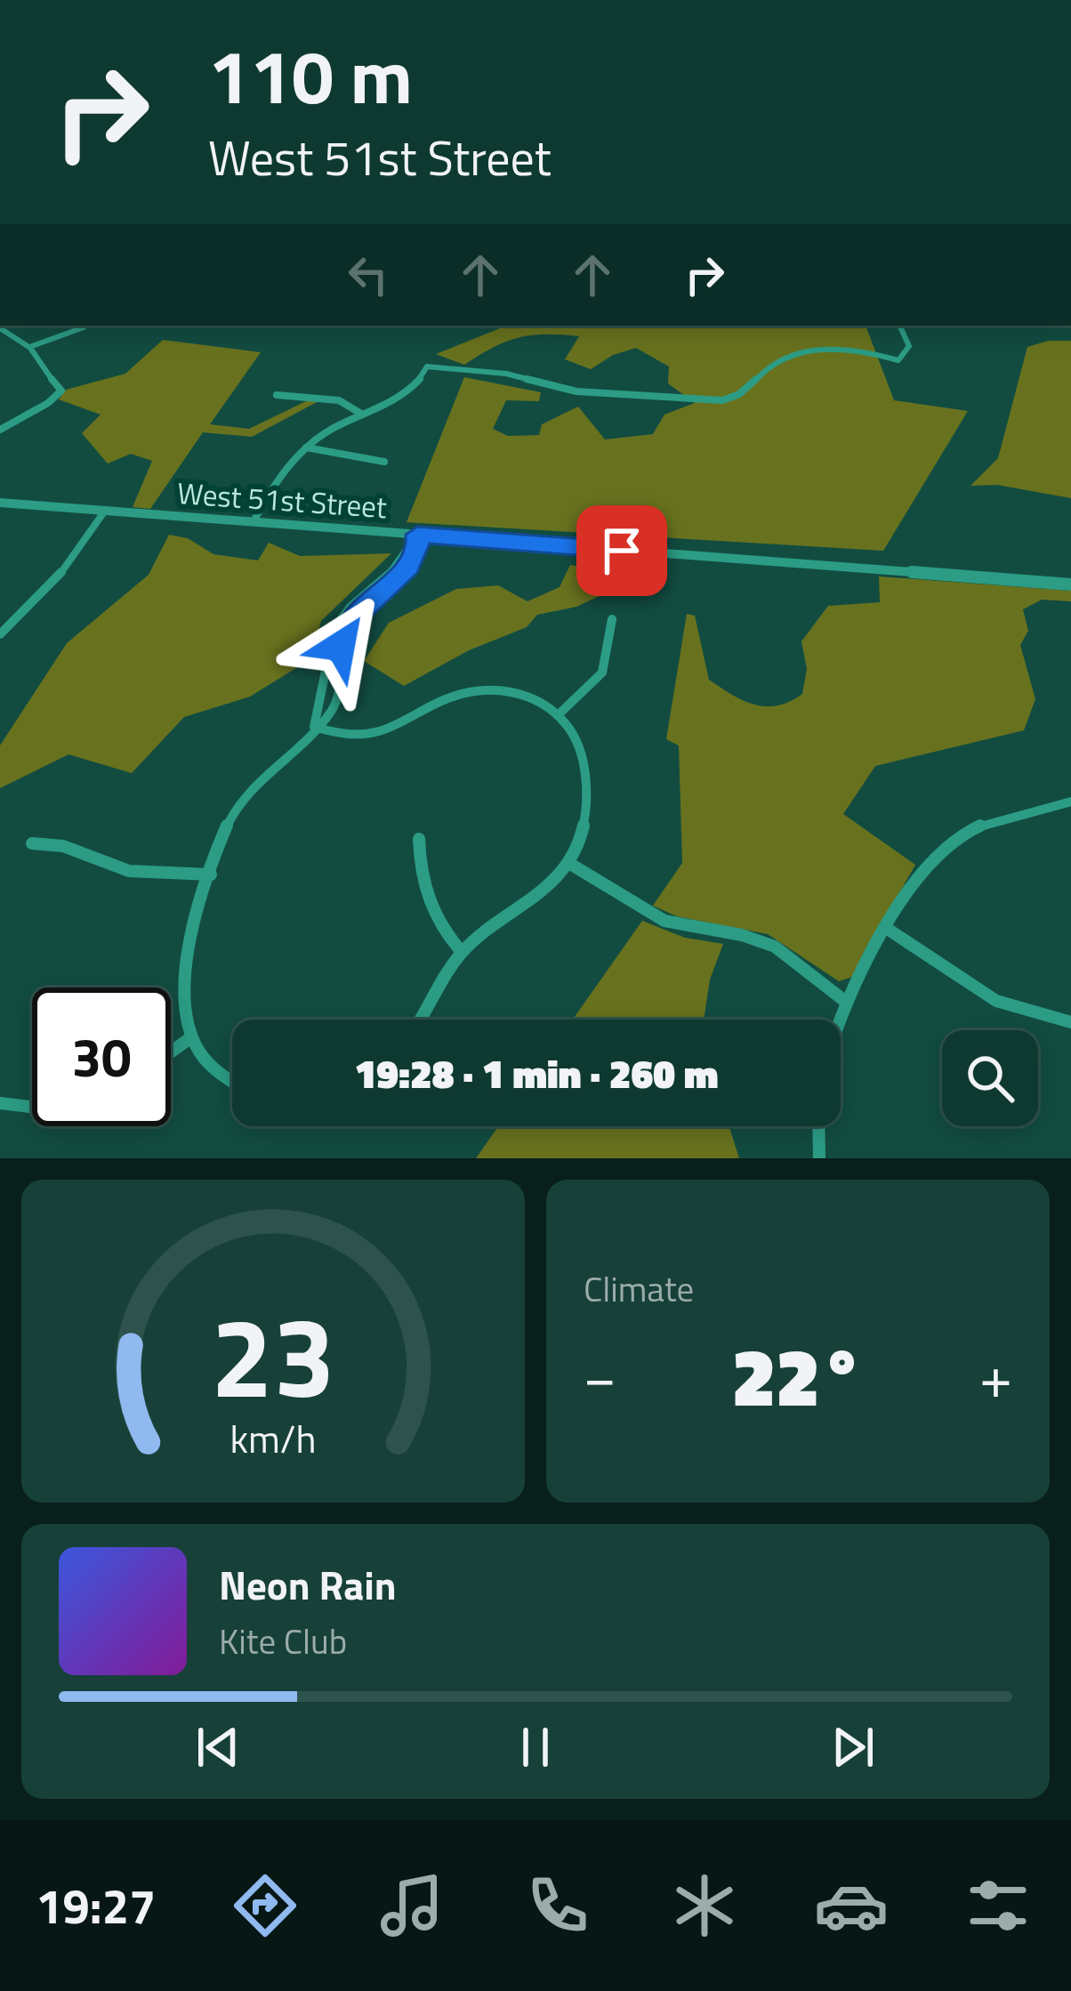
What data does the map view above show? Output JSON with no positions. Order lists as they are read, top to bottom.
{
  "streets": {
    "street": ["West 51st Street"]
  },
  "page": {
    "turn": ["110 m", "West 51st Street"],
    "limit": "30",
    "trip": "19:28 · 1 min · 260 m",
    "tile": "Climate",
    "heat": ["−", "22°", "+"],
    "song": ["Neon Rain", "Kite Club"],
    "tabs": "19:27",
    "gauge": ["23", "km/h"]
  }
}
